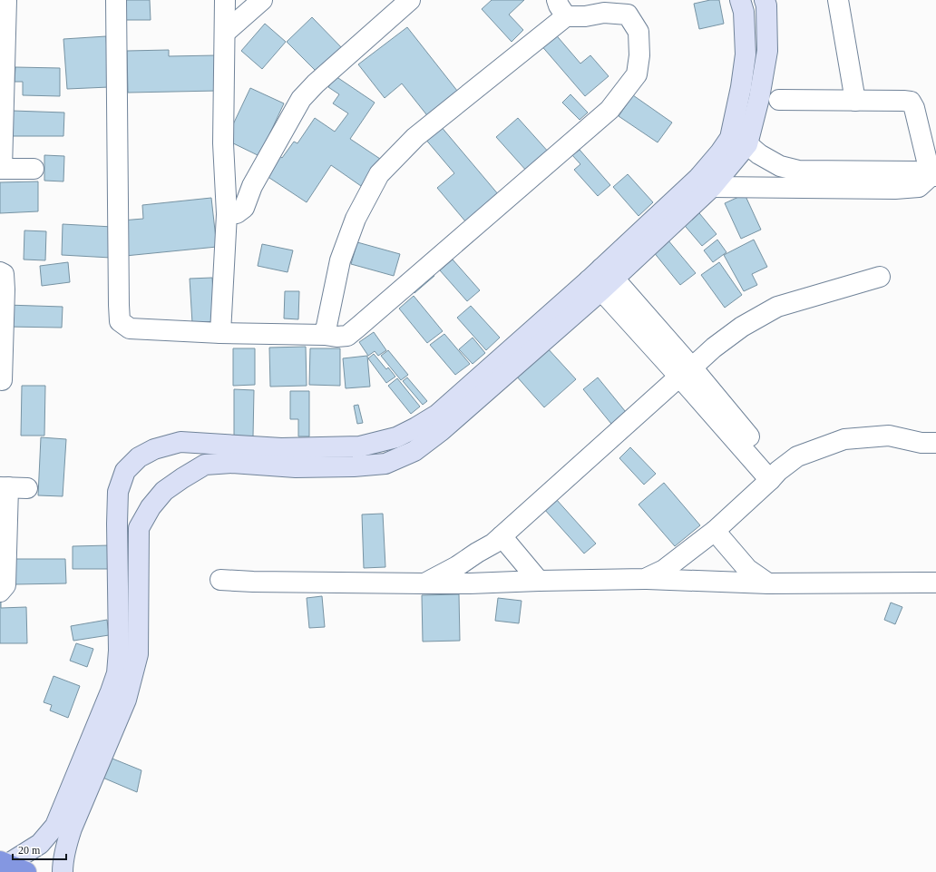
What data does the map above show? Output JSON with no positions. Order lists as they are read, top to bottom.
{
  "scale_bar": "20 m"
}
